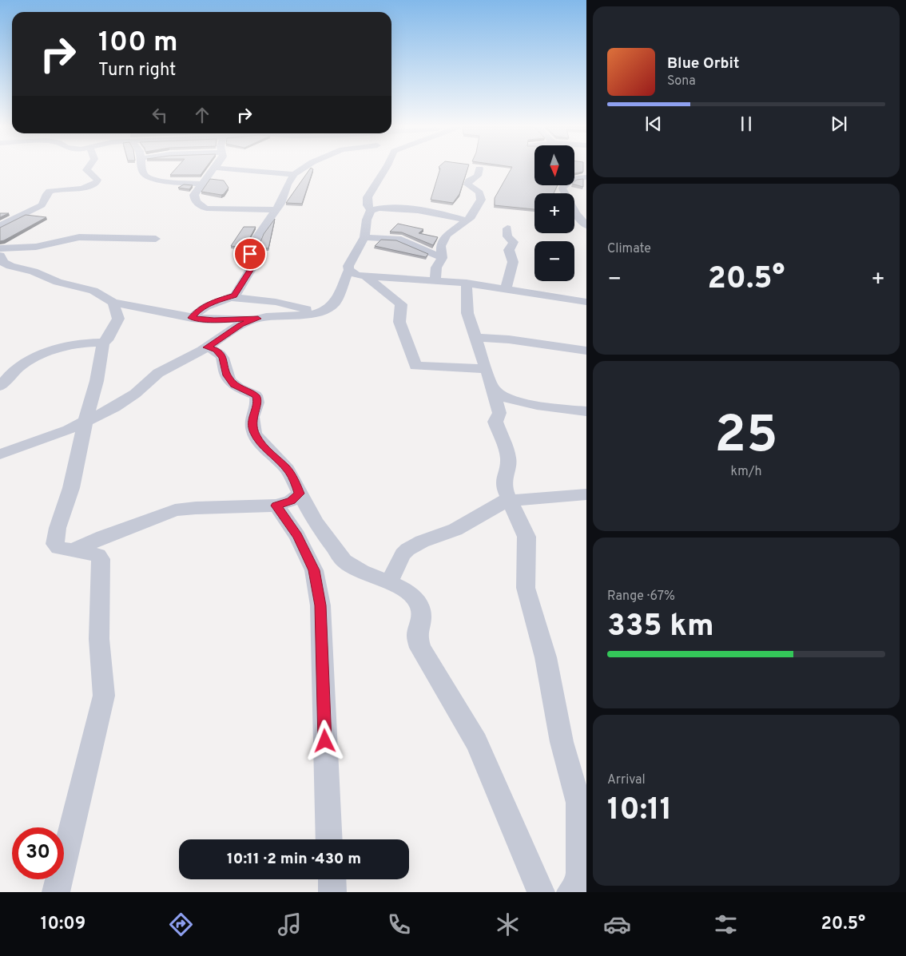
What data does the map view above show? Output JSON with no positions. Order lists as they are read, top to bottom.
{
  "north": "bottom",
  "page": {
    "turn": ["100 m", "Turn right"],
    "song": ["Blue Orbit", "Sona"],
    "map_buttons": ["+", "−"],
    "tile": [
      "Climate",
      ["25", "km/h"],
      ["Range · 67%", "335 km"],
      ["Arrival", "10:11"]
    ],
    "heat": ["−", "20.5°", "+"],
    "limit": "30",
    "trip": "10:11 · 2 min · 430 m",
    "tabs": ["10:09", "20.5°"]
  }
}
